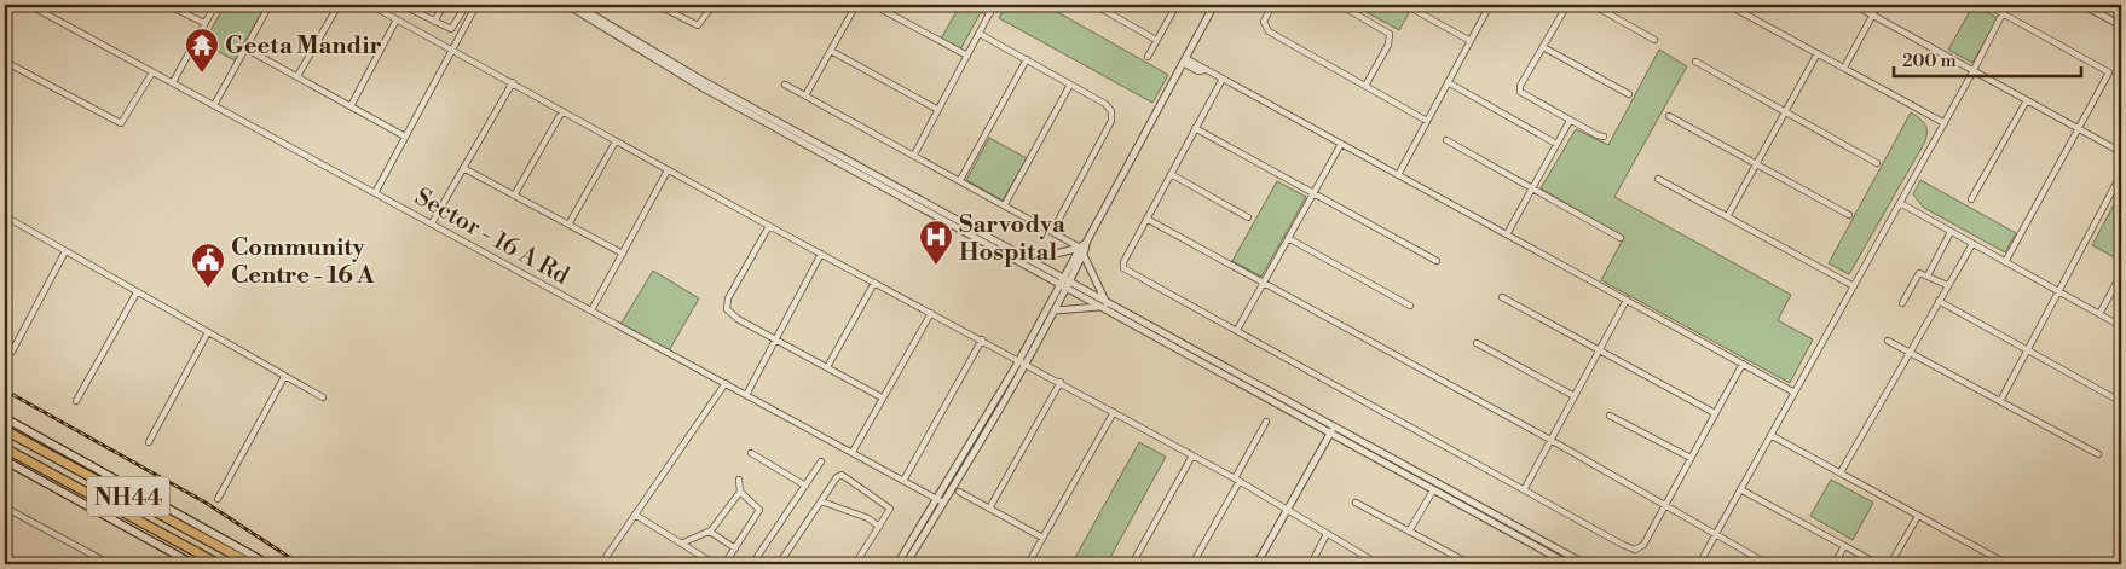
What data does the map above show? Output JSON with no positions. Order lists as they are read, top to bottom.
{
  "streets": {
    "highway": ["NH44"],
    "street": ["Sector - 16 A Rd"]
  },
  "places": {
    "temple": ["Geeta Mandir"],
    "hospital": ["Sarvodya Hospital"],
    "public building": ["Community Centre - 16 A"]
  },
  "scale_bar": "200 m"
}
